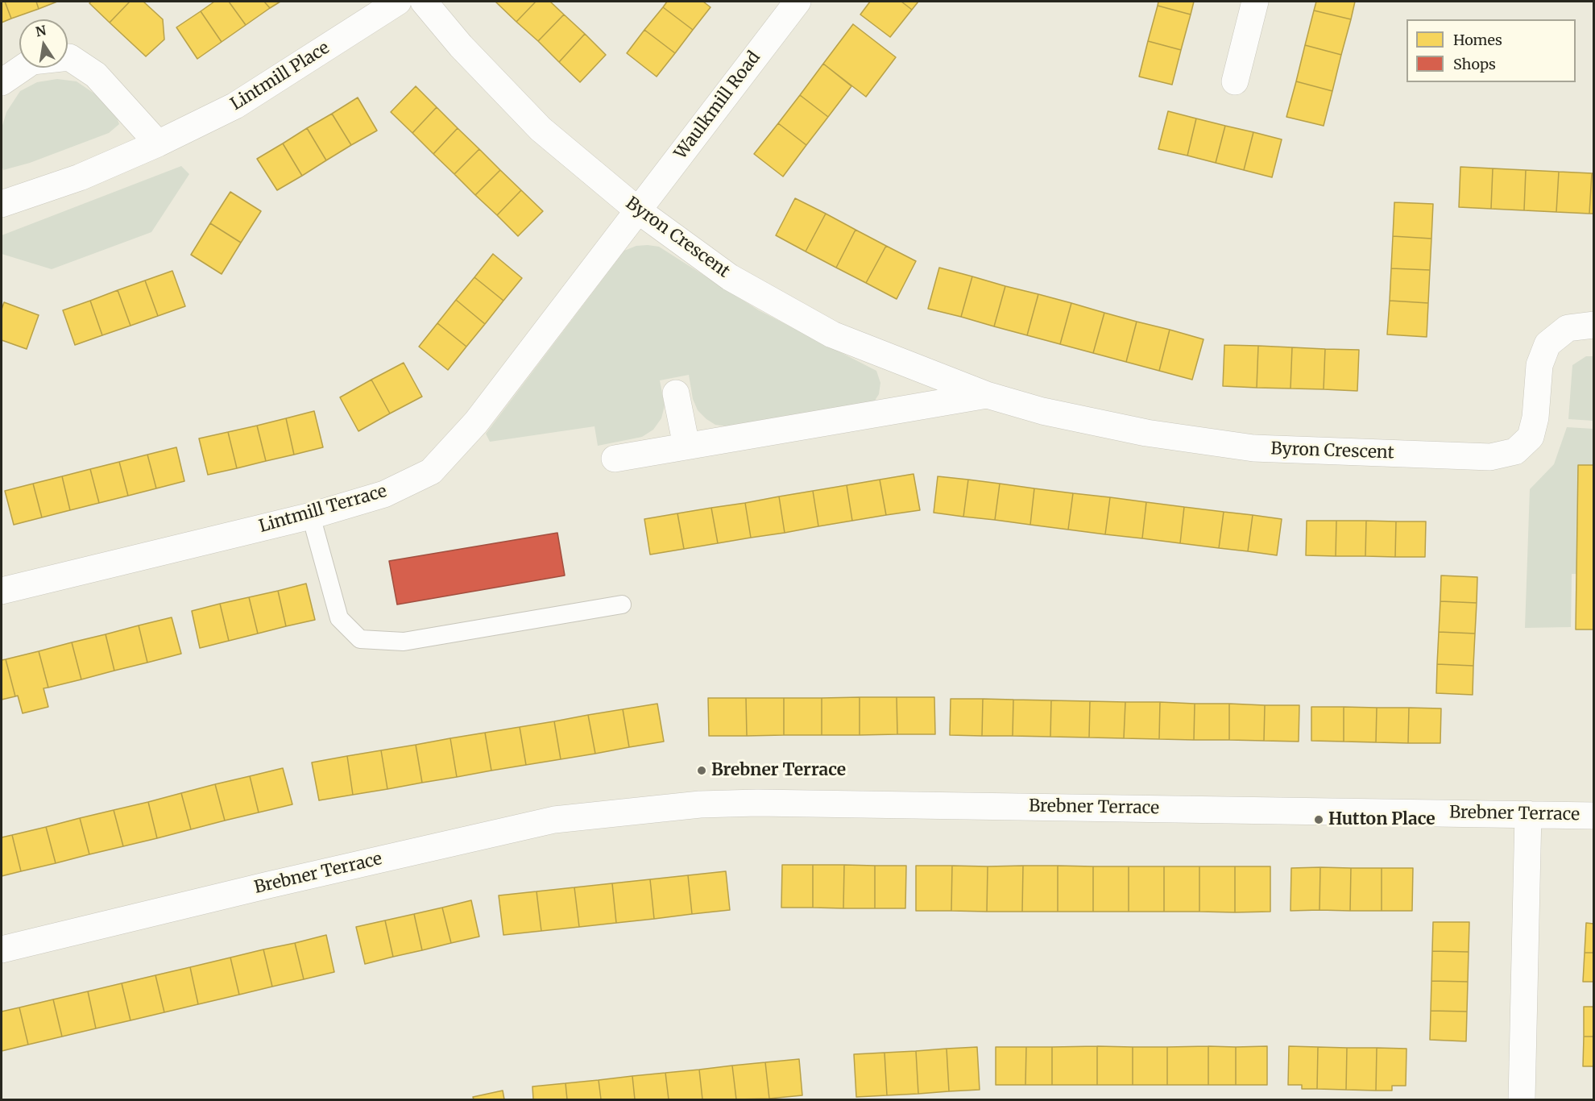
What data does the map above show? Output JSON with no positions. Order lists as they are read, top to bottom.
{
  "streets": {
    "street": [
      "Lintmill Place",
      "Waulkmill Road",
      "Byron Crescent",
      "Lintmill Terrace",
      "Brebner Terrace"
    ]
  },
  "crossings": [
    ["Waulkmill Road", "Byron Crescent"],
    ["Waulkmill Road", "Lintmill Terrace"],
    ["Byron Crescent", "Lintmill Terrace"]
  ],
  "places": ["Brebner Terrace", "Hutton Place"],
  "legend": ["Homes", "Shops"],
  "north": "top"
}
